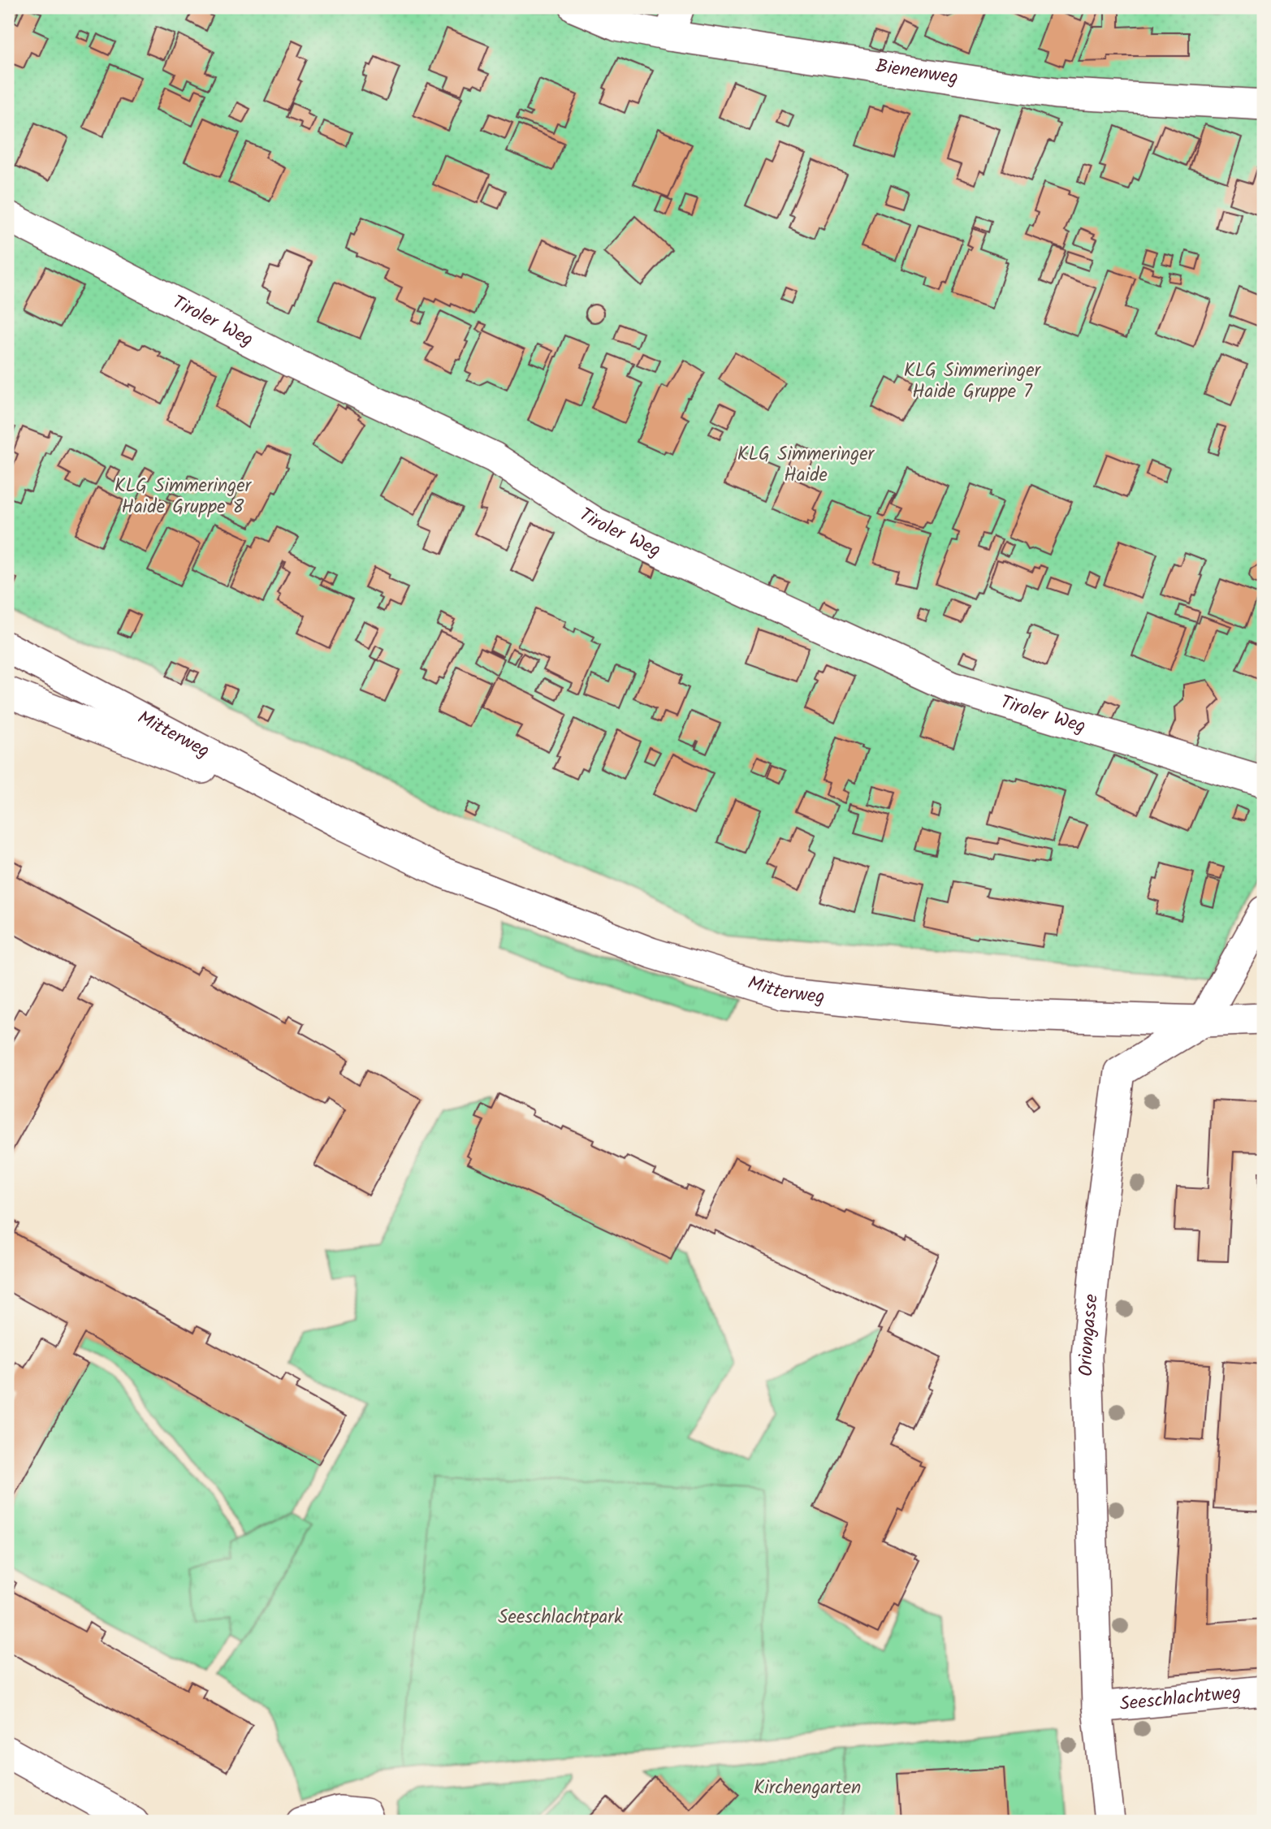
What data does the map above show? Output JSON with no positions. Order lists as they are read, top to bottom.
{
  "streets": {
    "street": [
      "Bienenweg",
      "Tiroler Weg",
      "Mitterweg",
      "Oriongasse",
      "Seeschlachtweg"
    ]
  },
  "crossings": [
    ["Mitterweg", "Oriongasse"],
    ["Oriongasse", "Seeschlachtweg"]
  ],
  "parks": [
    "KLG Simmeringer Haide Gruppe 7",
    "KLG Simmeringer Haide",
    "KLG Simmeringer Haide Gruppe 8",
    "Seeschlachtpark",
    "Kirchengarten"
  ]
}
